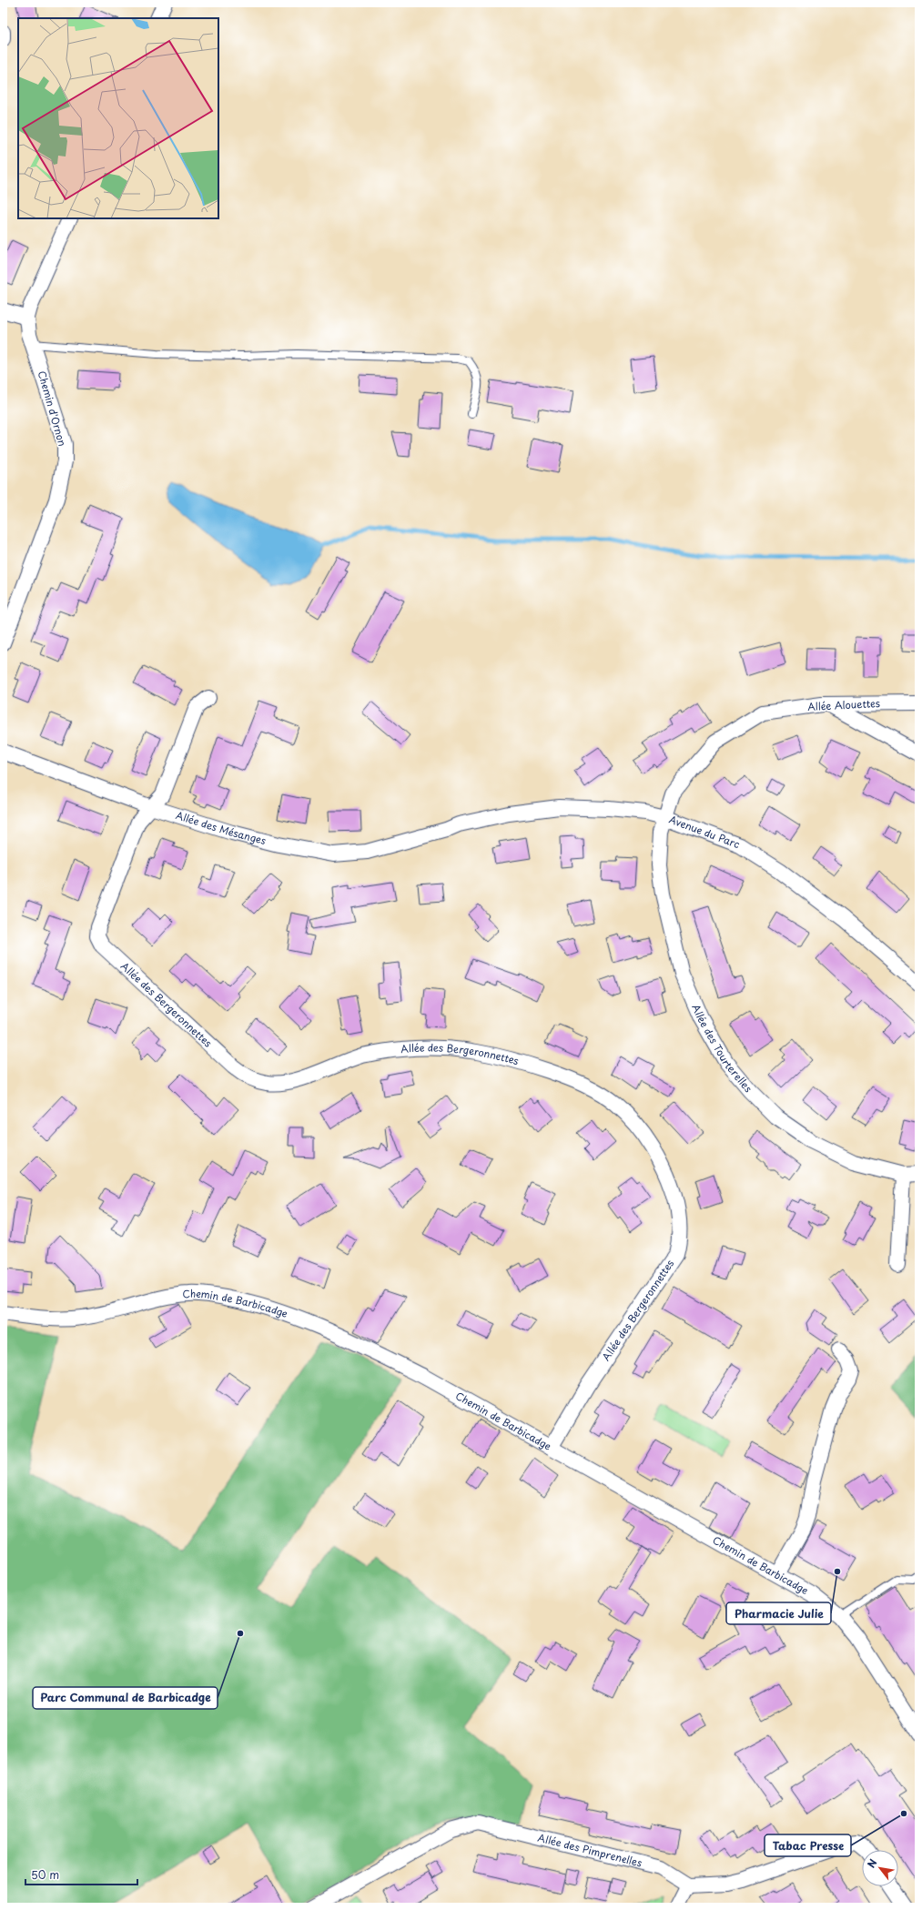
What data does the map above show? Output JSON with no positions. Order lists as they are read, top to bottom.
{
  "streets": {
    "street": [
      "Chemin d'Ornon",
      "Allée Alouettes",
      "Allée des Mésanges",
      "Avenue du Parc",
      "Allée des Bergeronnettes",
      "Allée des Tourterelles",
      "Chemin de Barbicadge",
      "Allée des Pimprenelles"
    ]
  },
  "crossings": [
    ["Allée Alouettes", "Avenue du Parc"],
    ["Allée Alouettes", "Allée des Tourterelles"],
    ["Allée des Mésanges", "Avenue du Parc"],
    ["Allée des Mésanges", "Allée des Bergeronnettes"],
    ["Avenue du Parc", "Allée des Tourterelles"],
    ["Allée des Bergeronnettes", "Chemin de Barbicadge"]
  ],
  "places": ["Pharmacie Julie", "Parc Communal de Barbicadge", "Tabac Presse"],
  "scale_bar": "50 m",
  "north": "top left"
}
